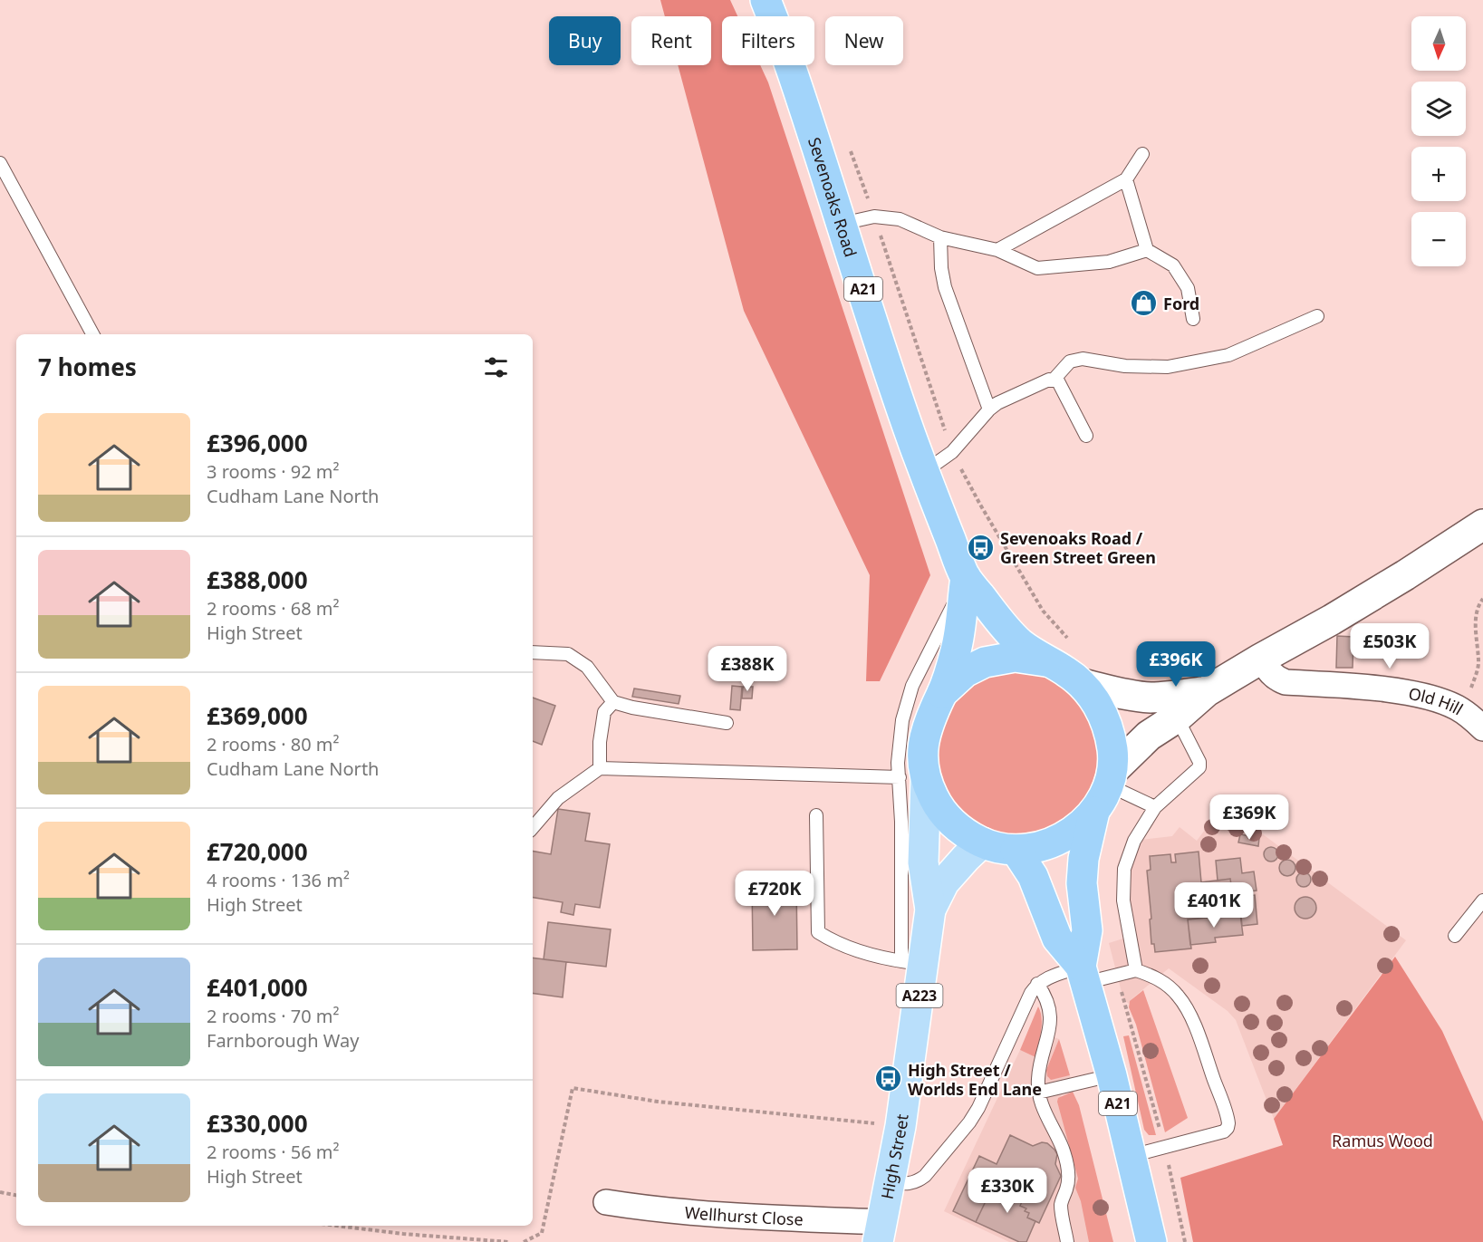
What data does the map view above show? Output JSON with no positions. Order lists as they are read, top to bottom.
{
  "streets": {
    "highway": ["Sevenoaks Road", "A21"],
    "main road": ["A223", "High Street"],
    "street": ["Old Hill", "Wellhurst Close"]
  },
  "crossings": [
    ["Sevenoaks Road", "A21"],
    ["A21", "High Street"],
    ["High Street", "Wellhurst Close"]
  ],
  "parks": ["Ramus Wood"],
  "places": {
    "shop": ["Ford"],
    "bus stop": ["Sevenoaks Road / Green Street Green", "High Street / Worlds End Lane"]
  },
  "north": "bottom",
  "page": {
    "map_buttons": ["+", "−"],
    "chip": [
      "Buy",
      "Rent",
      "Filters",
      "New"
    ],
    "heading": "7 homes",
    "list": [
      {
        "name": "£396,000",
        "note": "3 rooms · 92 m² · Cudham Lane North"
      },
      {
        "name": "£388,000",
        "note": "2 rooms · 68 m² · High Street"
      },
      {
        "name": "£369,000",
        "note": "2 rooms · 80 m² · Cudham Lane North"
      },
      {
        "name": "£720,000",
        "note": "4 rooms · 136 m² · High Street"
      },
      {
        "name": "£401,000",
        "note": "2 rooms · 70 m² · Farnborough Way"
      },
      {
        "name": "£330,000",
        "note": "2 rooms · 56 m² · High Street"
      }
    ],
    "price": [
      "£503K",
      "£396K",
      "£388K",
      "£369K",
      "£720K",
      "£401K",
      "£330K"
    ]
  }
}
